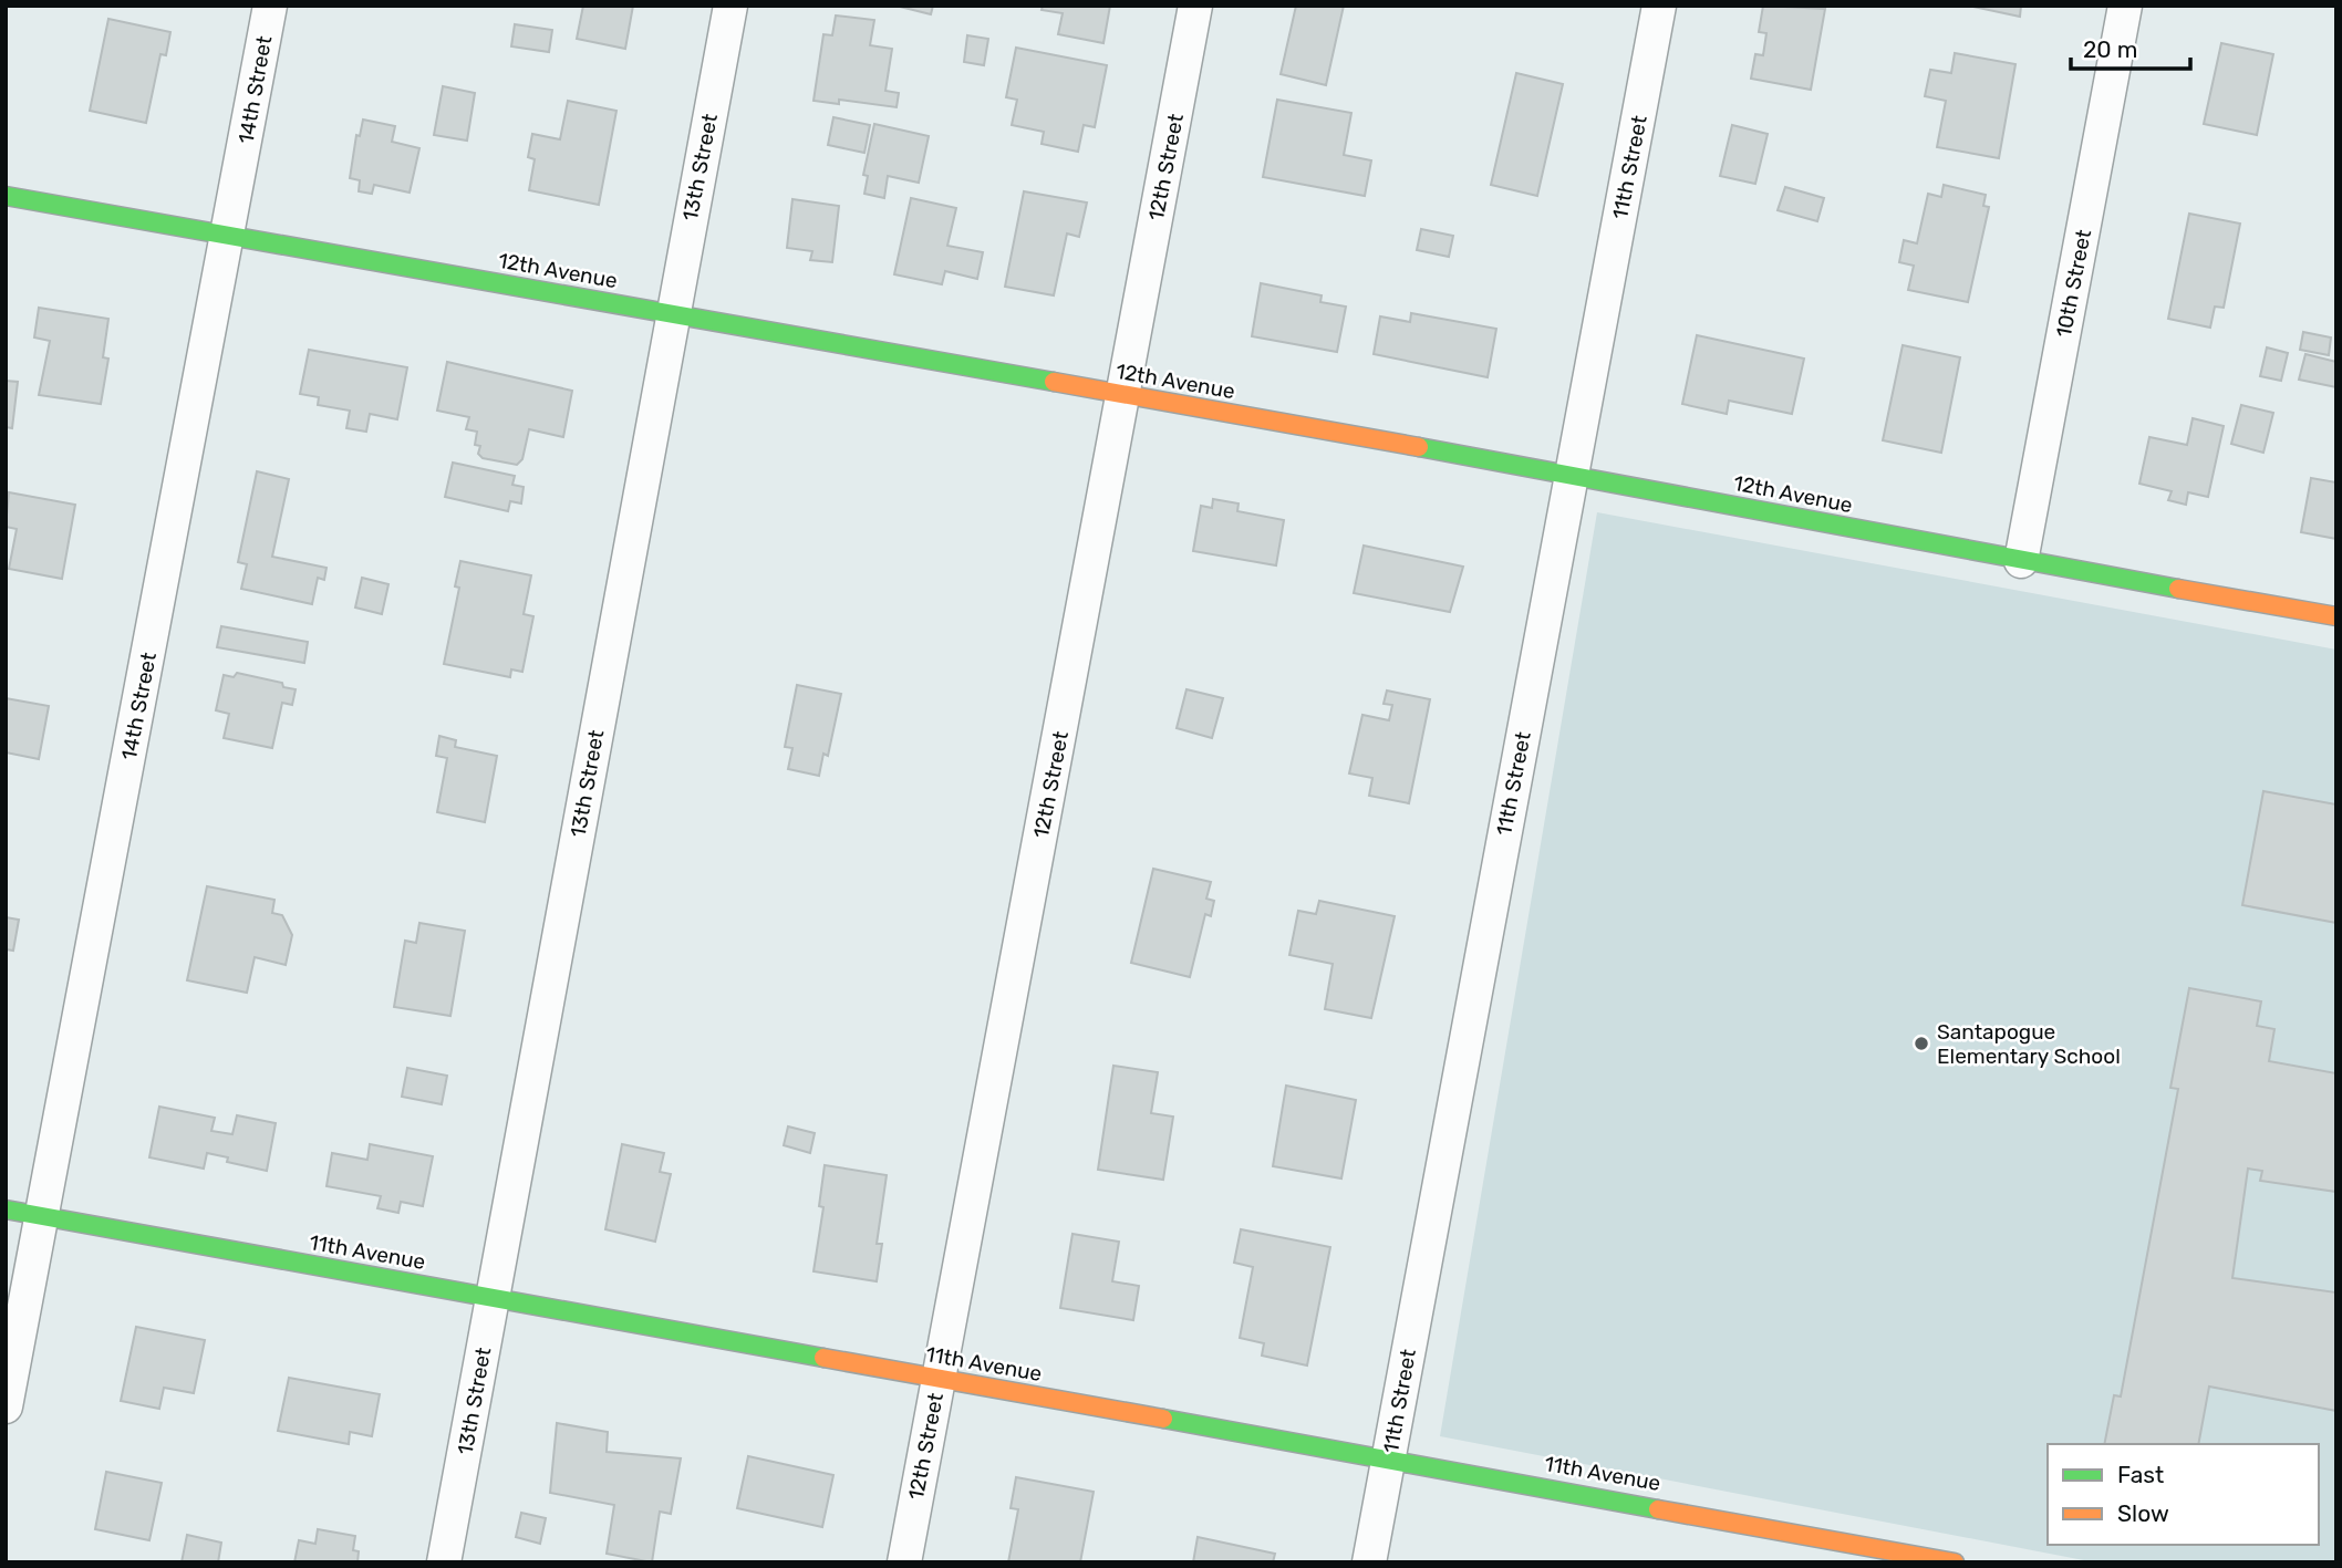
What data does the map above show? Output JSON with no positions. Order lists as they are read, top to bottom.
{
  "streets": {
    "street": [
      "14th Street",
      "13th Street",
      "12th Street",
      "11th Street",
      "12th Avenue",
      "10th Street",
      "11th Avenue"
    ]
  },
  "crossings": [
    ["14th Street", "12th Avenue"],
    ["14th Street", "11th Avenue"],
    ["13th Street", "12th Avenue"],
    ["13th Street", "11th Avenue"],
    ["12th Street", "12th Avenue"],
    ["12th Street", "11th Avenue"],
    ["11th Street", "12th Avenue"],
    ["11th Street", "11th Avenue"],
    ["12th Avenue", "10th Street"]
  ],
  "places": ["Santapogue Elementary School"],
  "legend": ["Fast", "Slow"],
  "scale_bar": "20 m"
}
